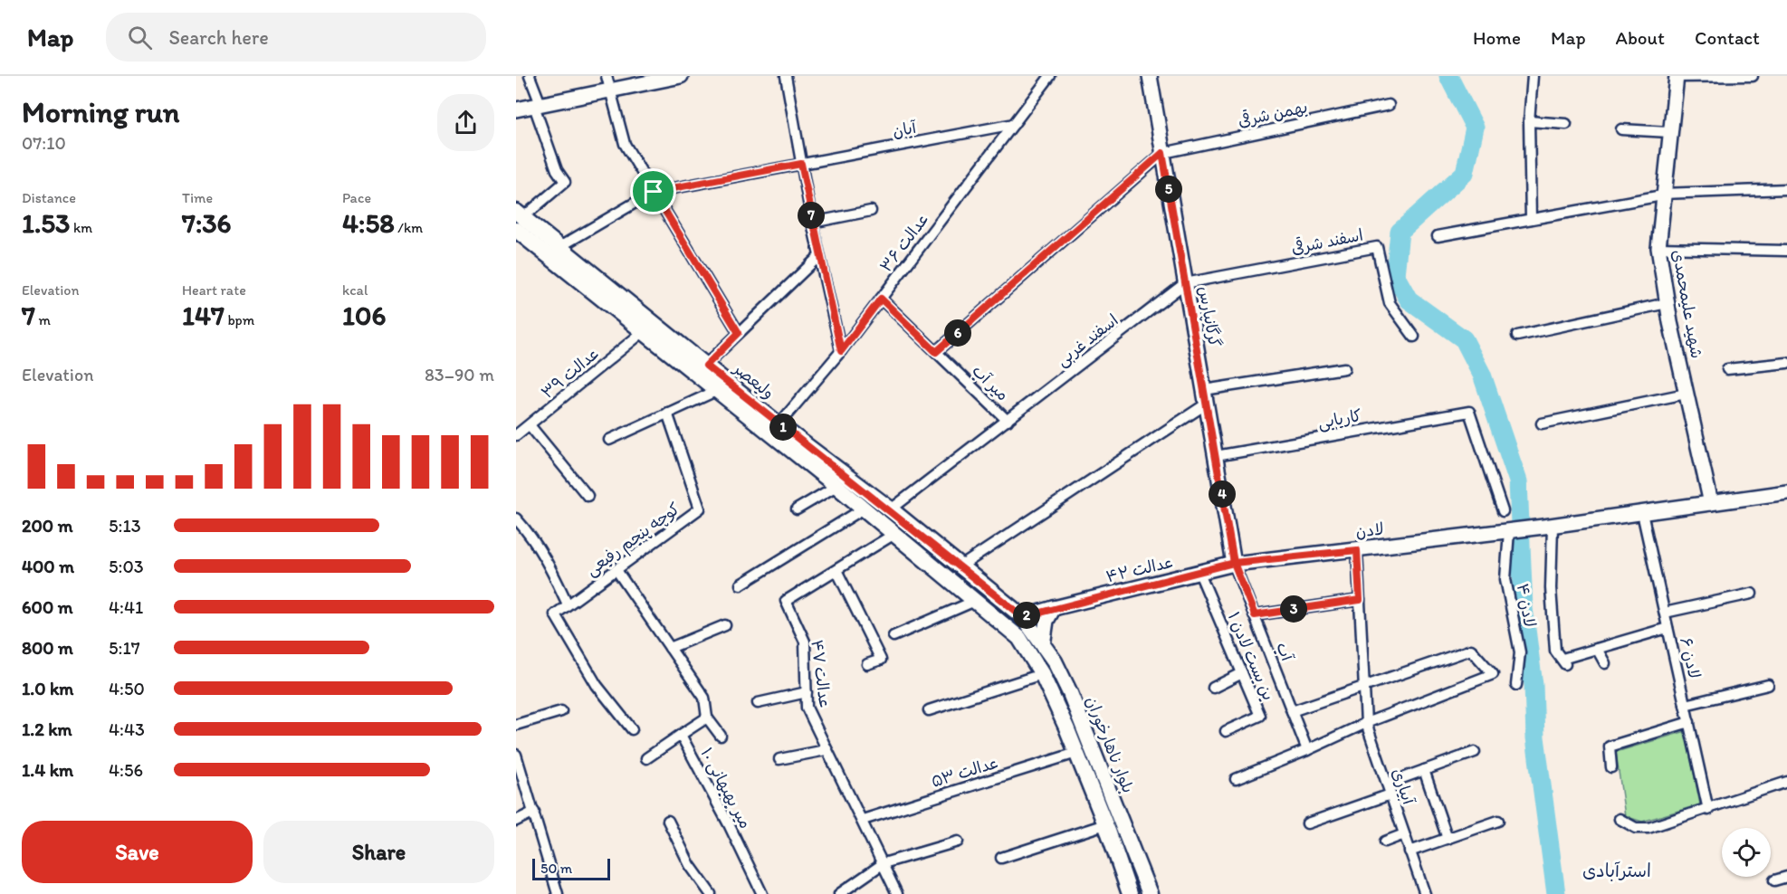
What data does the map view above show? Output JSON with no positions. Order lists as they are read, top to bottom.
{
  "streets": {
    "main road": [
      "شهید علیمحمدی",
      "گرگانپارس",
      "ولیعصر",
      "لادن",
      "عدالت ۴۲",
      "بلوار ناهارخوران"
    ],
    "street": [
      "بهمن شرقی",
      "آبان",
      "اسفند شرقی",
      "عدالت ۳۶",
      "اسفند غربی",
      "عدالت ۳۹",
      "میر آب",
      "کاریابی",
      "کوچه پنجم رفیعی",
      "۴ لادن",
      "آب",
      "۱ بن بست لادن",
      "۶ لادن",
      "عدالت ۴۷",
      "عدالت ۵۳",
      "آبیاری",
      "۱۰ میر بهبهانی"
    ]
  },
  "crossings": [
    ["بهمن شرقی", "گرگانپارس"],
    ["آبان", "عدالت ۳۶"],
    ["آبان", "ولیعصر"],
    ["اسفند شرقی", "گرگانپارس"],
    ["اسفند شرقی", "اسفند غربی"],
    ["عدالت ۳۶", "ولیعصر"],
    ["عدالت ۳۶", "میر آب"],
    ["گرگانپارس", "اسفند غربی"],
    ["گرگانپارس", "کاریابی"],
    ["گرگانپارس", "لادن"],
    ["گرگانپارس", "عدالت ۴۲"],
    ["گرگانپارس", "آب"],
    ["اسفند غربی", "ولیعصر"],
    ["اسفند غربی", "میر آب"],
    ["عدالت ۳۹", "ولیعصر"],
    ["ولیعصر", "عدالت ۴۲"],
    ["ولیعصر", "عدالت ۴۷"],
    ["ولیعصر", "بلوار ناهارخوران"],
    ["لادن", "عدالت ۴۲"],
    ["لادن", "۴ لادن"],
    ["لادن", "آب"],
    ["لادن", "آبیاری"],
    ["عدالت ۴۲", "آب"],
    ["عدالت ۴۲", "۱ بن بست لادن"],
    ["عدالت ۴۲", "بلوار ناهارخوران"],
    ["عدالت ۴۷", "عدالت ۵۳"],
    ["بلوار ناهارخوران", "عدالت ۵۳"]
  ],
  "districts": ["استرآبادی"],
  "scale_bar": "50 m",
  "page": {
    "header": "Map",
    "search": "Search here",
    "nav": [
      "Home",
      "Map",
      "About",
      "Contact"
    ],
    "heading": ["Morning run", "07:10"],
    "stats": [
      ["Distance", "1.53 km"],
      ["Time", "7:36"],
      ["Pace", "4:58 /km"],
      ["Elevation", "7 m"],
      ["Heart rate", "147 bpm"],
      ["kcal", "106"]
    ],
    "pins": [
      "5",
      "7",
      "6",
      "1",
      "4",
      "3",
      "2"
    ],
    "chart": ["Elevation", "83–90 m"],
    "list": [
      {
        "name": "200 m",
        "note": "5:13"
      },
      {
        "name": "400 m",
        "note": "5:03"
      },
      {
        "name": "600 m",
        "note": "4:41"
      },
      {
        "name": "800 m",
        "note": "5:17"
      },
      {
        "name": "1.0 km",
        "note": "4:50"
      },
      {
        "name": "1.2 km",
        "note": "4:43"
      },
      {
        "name": "1.4 km",
        "note": "4:56"
      }
    ],
    "buttons": ["Save", "Share"],
    "scale": "50 m"
  }
}
